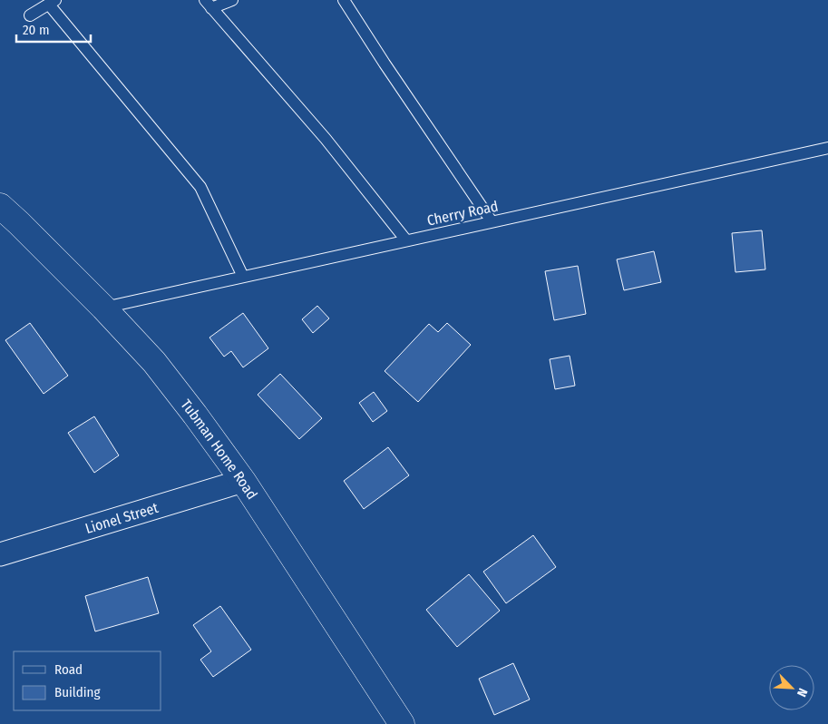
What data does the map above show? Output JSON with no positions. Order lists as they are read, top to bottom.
{
  "streets": {
    "street": ["Tubman Home Road", "Lionel Street"],
    "lane": ["Cherry Road"]
  },
  "crossings": [
    ["Cherry Road", "Tubman Home Road"],
    ["Tubman Home Road", "Lionel Street"]
  ],
  "legend": ["Road", "Building"],
  "scale_bar": "20 m",
  "north": "bottom right"
}
